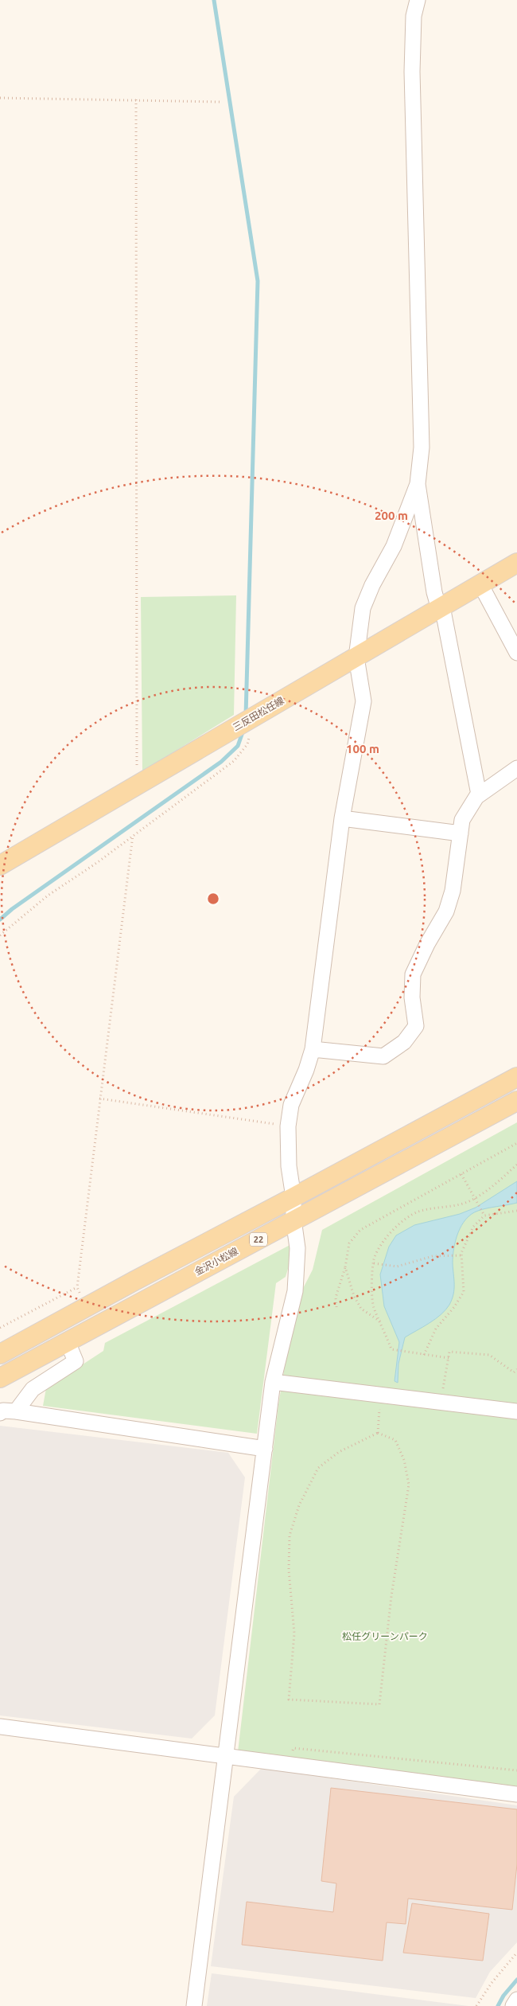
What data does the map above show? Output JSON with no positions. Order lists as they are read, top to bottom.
{
  "streets": {
    "main road": ["三反田松任線", "22", "金沢小松線"]
  },
  "parks": ["松任グリーンパーク"],
  "rings": ["200 m", "100 m"]
}
